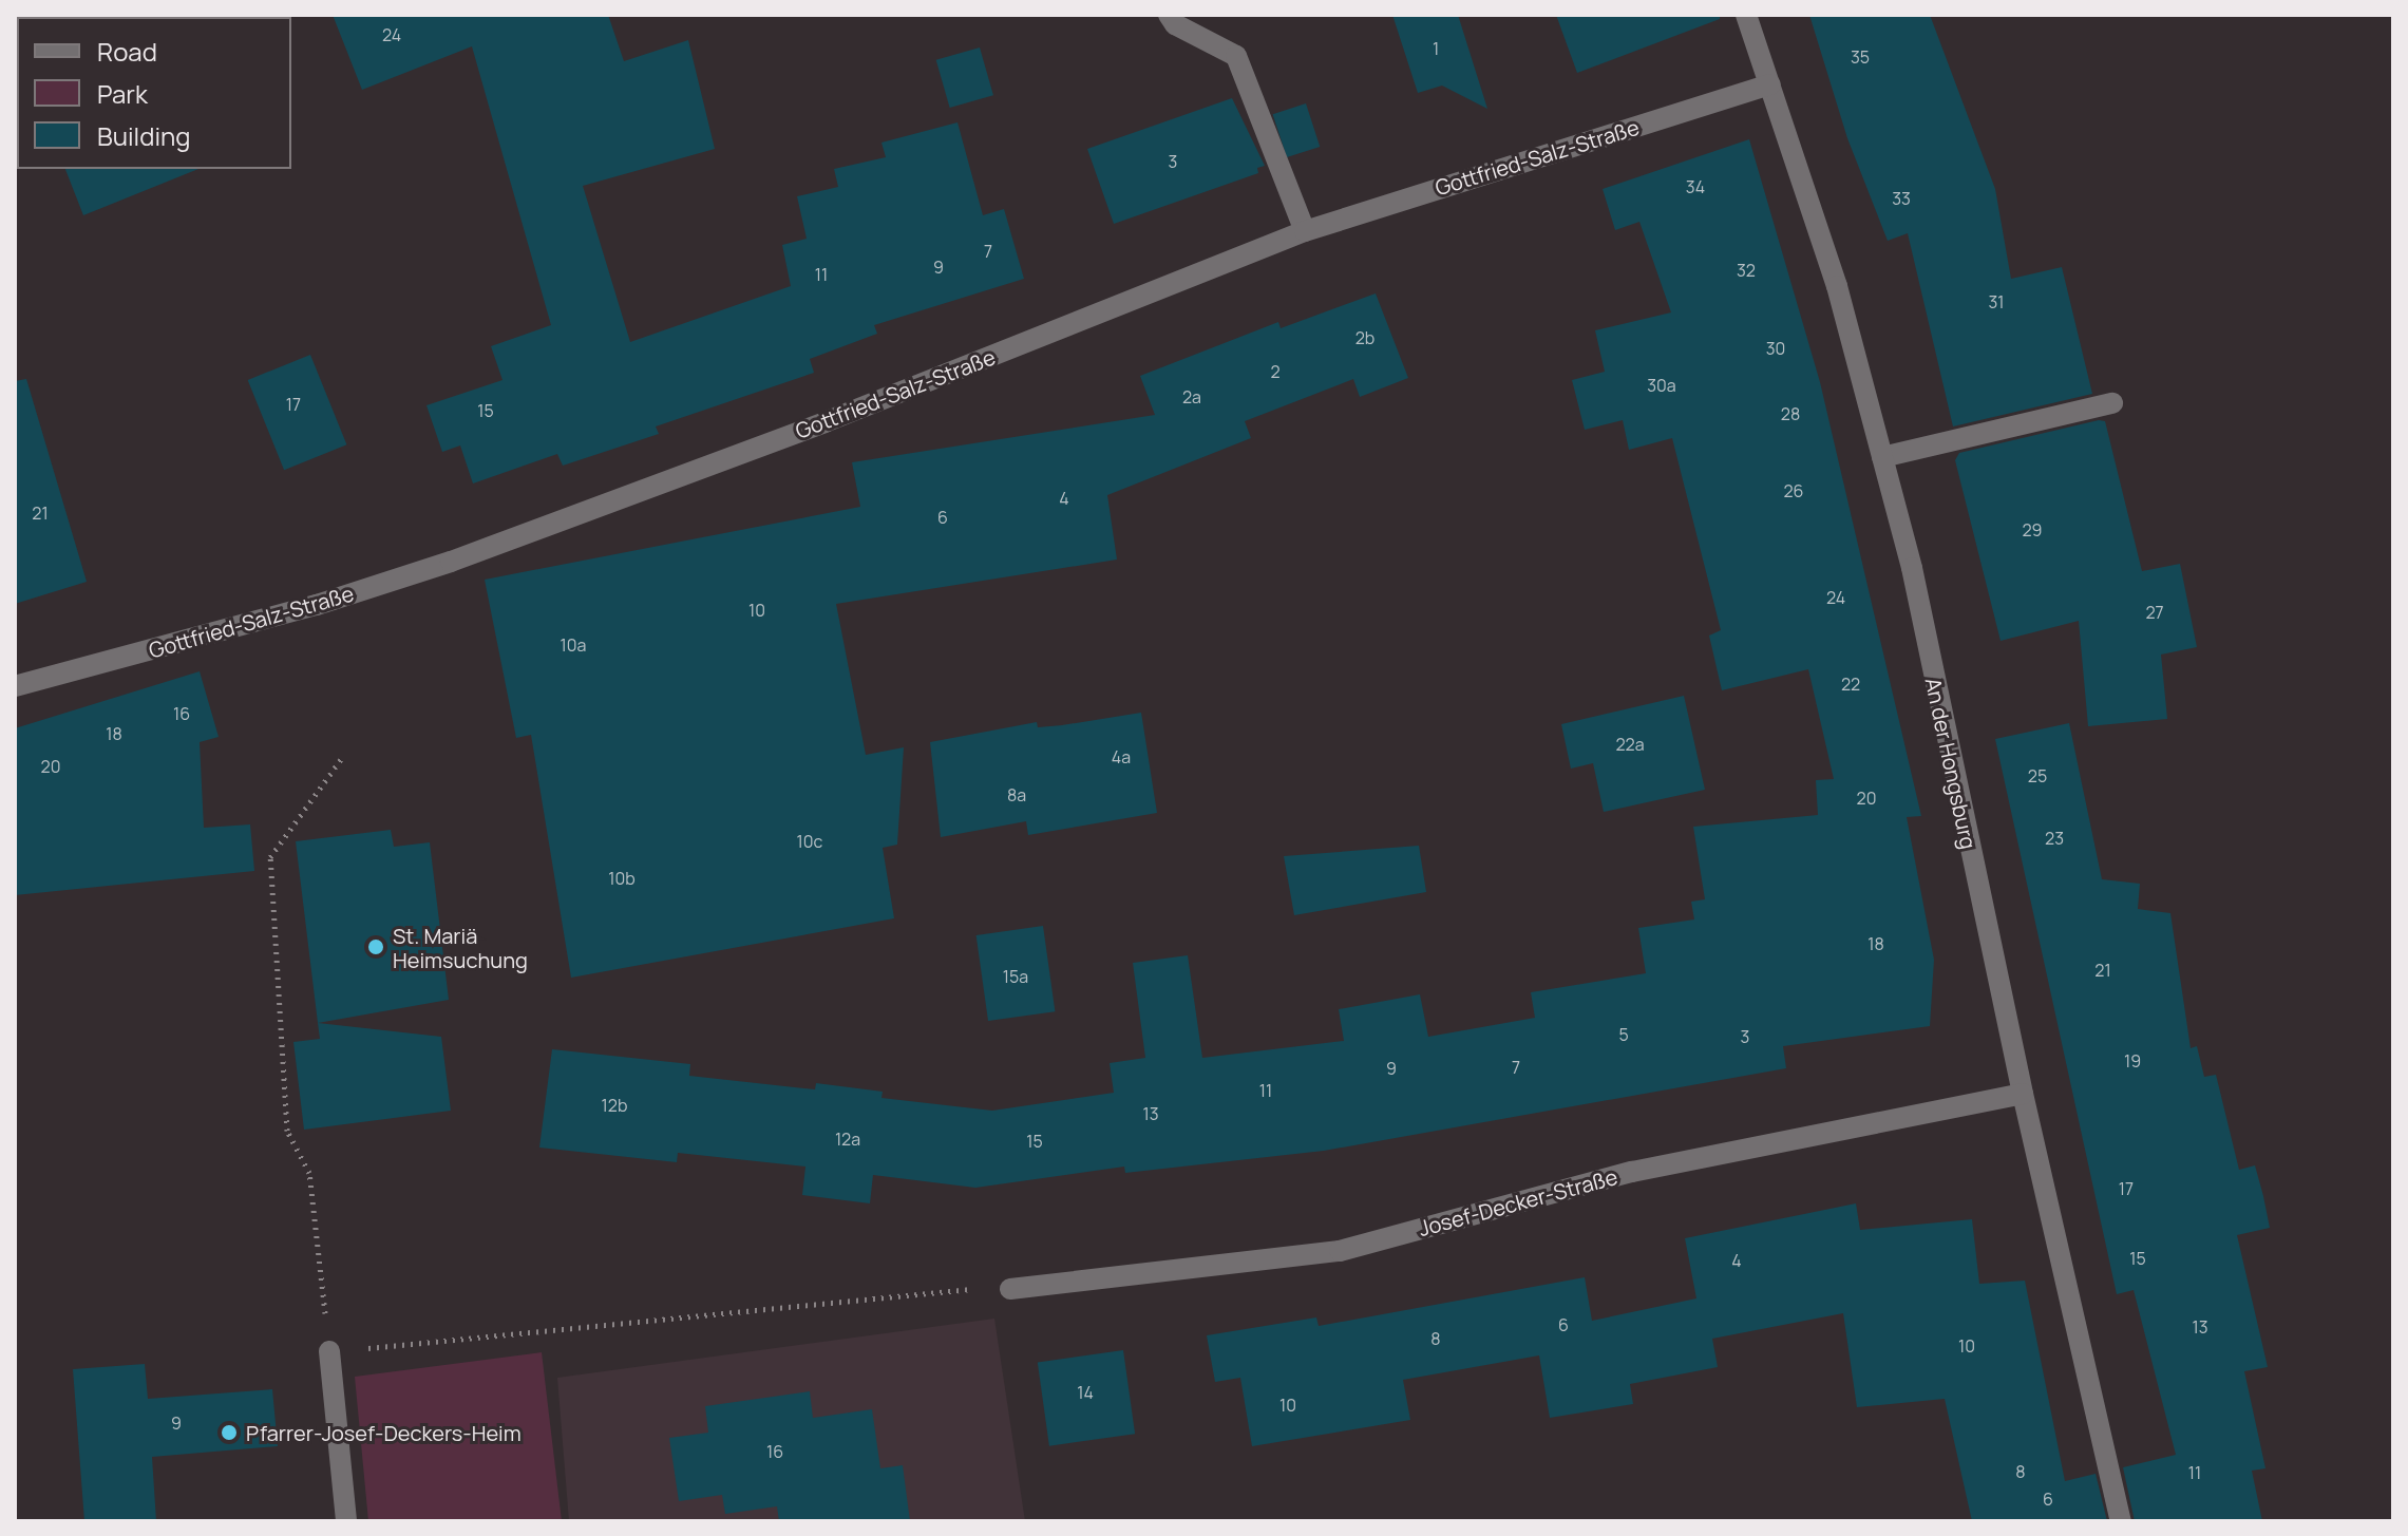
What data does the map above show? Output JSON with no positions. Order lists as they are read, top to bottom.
{
  "streets": {
    "street": ["Gottfried-Salz-Straße", "An der Hongsburg", "Josef-Decker-Straße"]
  },
  "crossings": [
    ["Gottfried-Salz-Straße", "An der Hongsburg"],
    ["An der Hongsburg", "Josef-Decker-Straße"]
  ],
  "places": ["St. Mariä Heimsuchung", "Pfarrer-Josef-Deckers-Heim"],
  "house_numbers": [
    "24",
    "1",
    "35",
    "3",
    "34",
    "33",
    "7",
    "9",
    "32",
    "11",
    "31",
    "2b",
    "30",
    "2",
    "30a",
    "2a",
    "17",
    "15",
    "28",
    "26",
    "4",
    "21",
    "6",
    "29",
    "24",
    "10",
    "27",
    "10a",
    "22",
    "16",
    "18",
    "22a",
    "4a",
    "20",
    "25",
    "8a",
    "20",
    "23",
    "10c",
    "10b",
    "18",
    "21",
    "15a",
    "5",
    "3",
    "19",
    "7",
    "9",
    "11",
    "12b",
    "13",
    "12a",
    "15",
    "17",
    "15",
    "4",
    "6",
    "13",
    "8",
    "10",
    "14",
    "10",
    "9",
    "16",
    "8",
    "11",
    "6"
  ],
  "legend": ["Road", "Park", "Building"]
}
